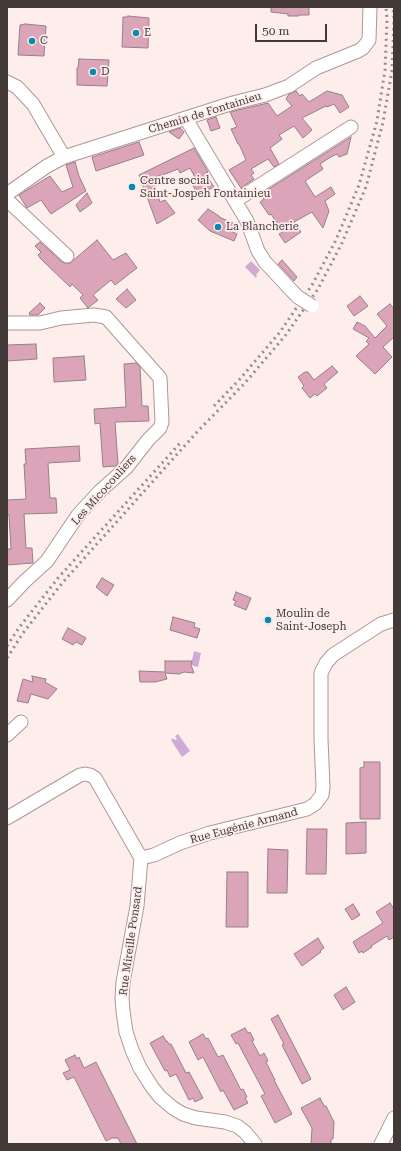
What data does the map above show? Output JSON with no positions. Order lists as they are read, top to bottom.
{
  "streets": {
    "street": [
      "Chemin de Fontainieu",
      "Les Micocouliers",
      "Rue Eugénie Armand",
      "Rue Mireille Ponsard"
    ]
  },
  "crossings": [
    ["Rue Eugénie Armand", "Rue Mireille Ponsard"]
  ],
  "places": [
    "E",
    "C",
    "D",
    "Centre social Saint-Jospeh Fontainieu",
    "La Blancherie",
    "Moulin de Saint-Joseph"
  ],
  "scale_bar": "50 m"
}
